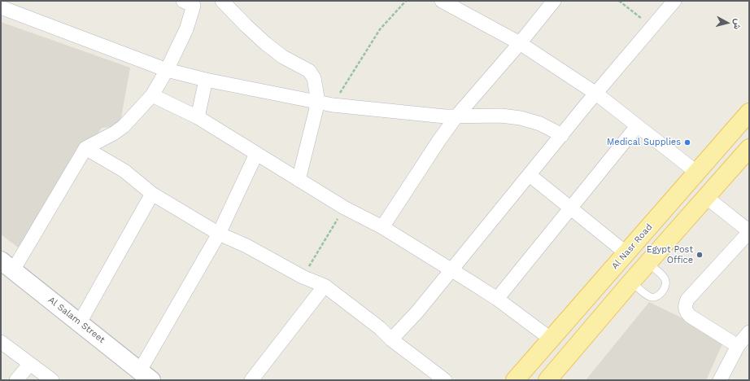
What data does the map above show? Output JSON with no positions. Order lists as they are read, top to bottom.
{
  "streets": {
    "main road": ["Al Nasr Road"],
    "street": ["Al Salam Street"]
  },
  "places": ["Medical Supplies", "Egypt Post Office"],
  "north": "right"
}
